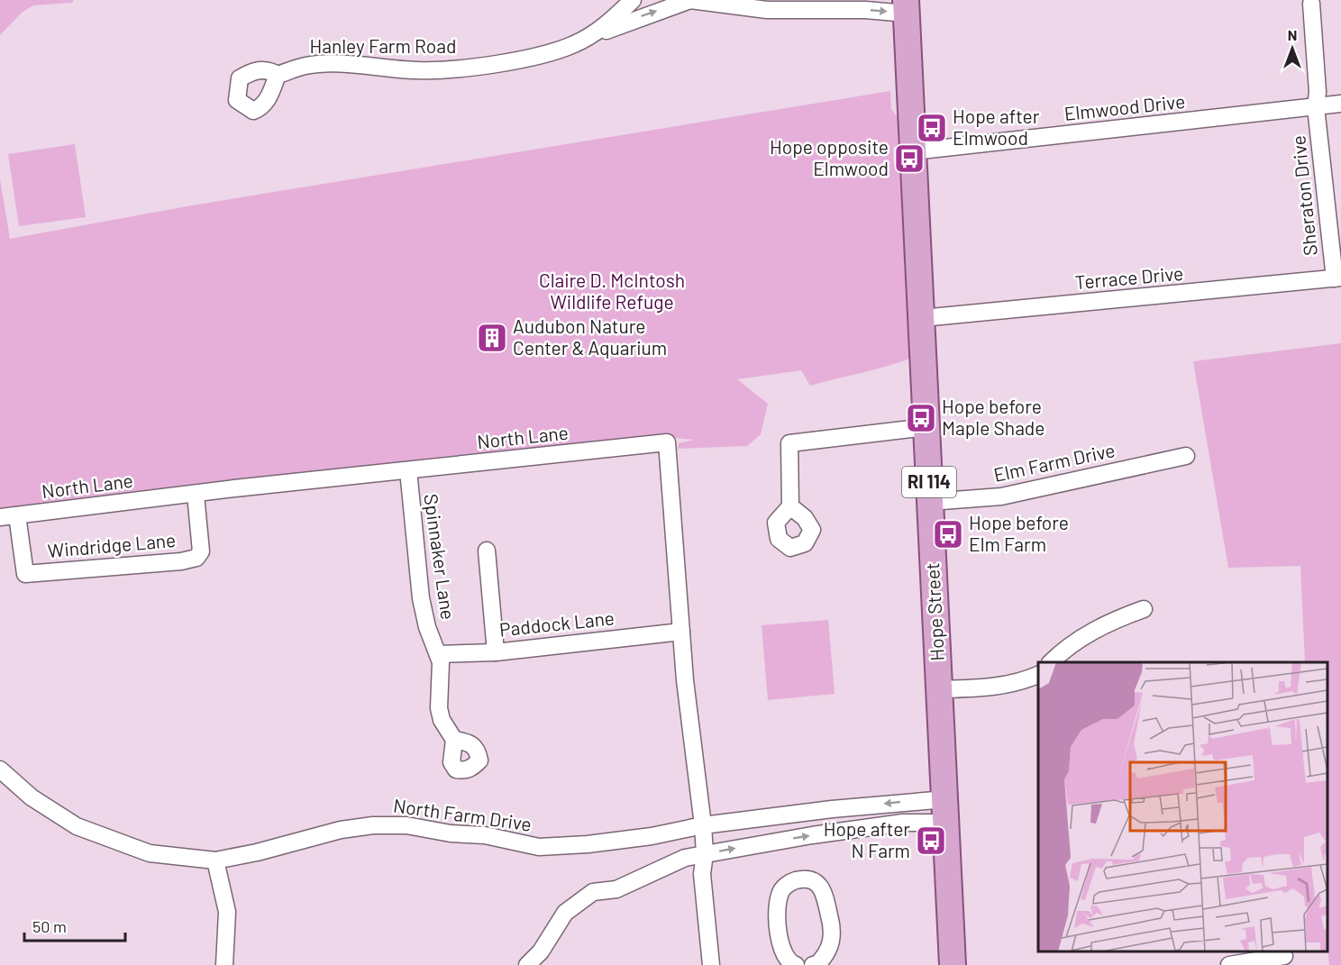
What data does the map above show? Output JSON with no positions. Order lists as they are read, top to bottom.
{
  "streets": {
    "main road": ["RI 114", "Hope Street"],
    "street": [
      "Hanley Farm Road",
      "Elmwood Drive",
      "Sheraton Drive",
      "Terrace Drive",
      "North Lane",
      "Elm Farm Drive",
      "Windridge Lane",
      "Spinnaker Lane",
      "Paddock Lane",
      "North Farm Drive"
    ]
  },
  "crossings": [
    ["Hanley Farm Road", "Hope Street"],
    ["Elmwood Drive", "Sheraton Drive"],
    ["Elmwood Drive", "Hope Street"],
    ["Sheraton Drive", "Terrace Drive"],
    ["Terrace Drive", "Hope Street"],
    ["North Lane", "Windridge Lane"],
    ["North Lane", "Spinnaker Lane"],
    ["North Lane", "Paddock Lane"],
    ["North Lane", "North Farm Drive"],
    ["Elm Farm Drive", "Hope Street"],
    ["Spinnaker Lane", "Paddock Lane"],
    ["Hope Street", "North Farm Drive"]
  ],
  "parks": ["Claire D. McIntosh Wildlife Refuge"],
  "places": {
    "bus stop": [
      "Hope after Elmwood",
      "Hope opposite Elmwood",
      "Hope before Maple Shade",
      "Hope before Elm Farm",
      "Hope after N Farm"
    ],
    "building": ["Audubon Nature Center & Aquarium"]
  },
  "scale_bar": "50 m",
  "north": "top"
}
